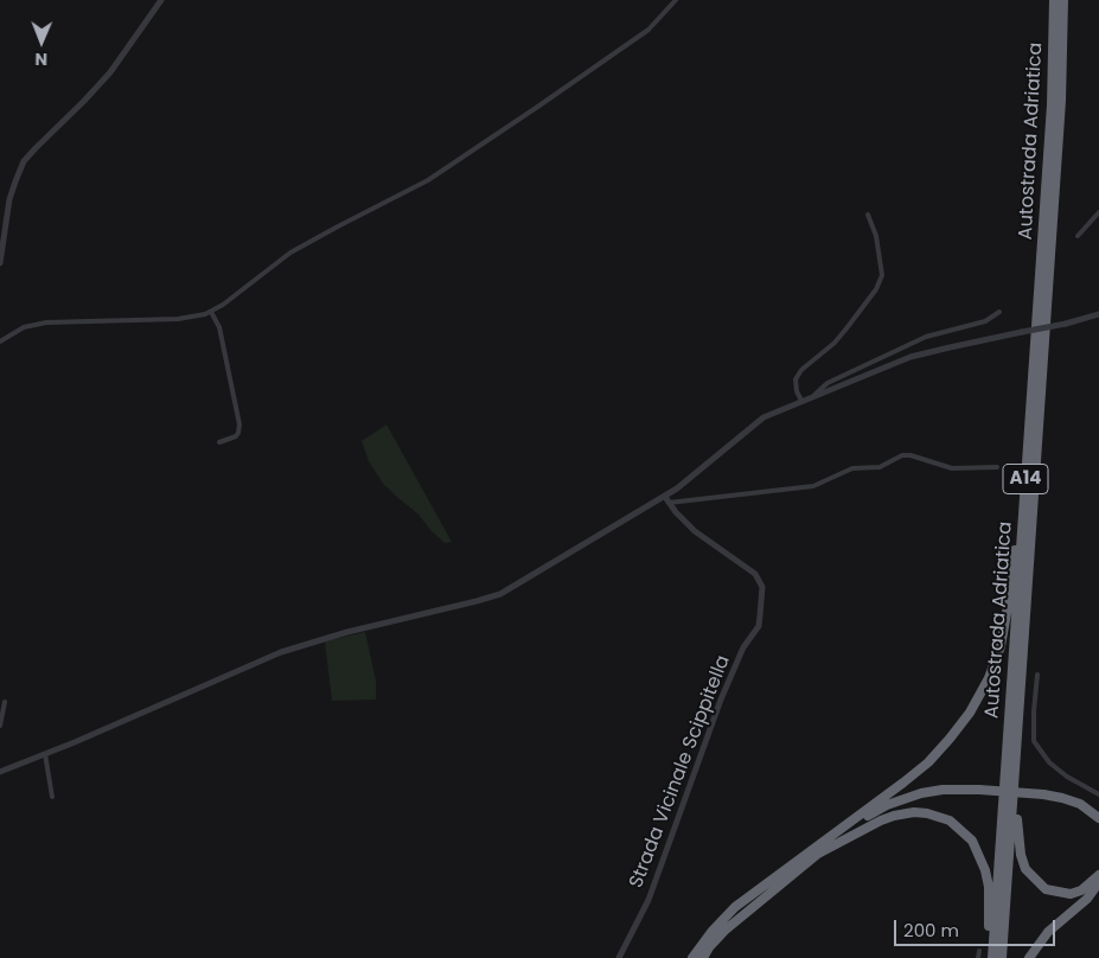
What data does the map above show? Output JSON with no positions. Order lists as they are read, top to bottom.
{
  "streets": {
    "highway": ["Autostrada Adriatica", "A14"],
    "street": ["Strada Vicinale Scippitella"]
  },
  "scale_bar": "200 m",
  "north": "bottom"
}
